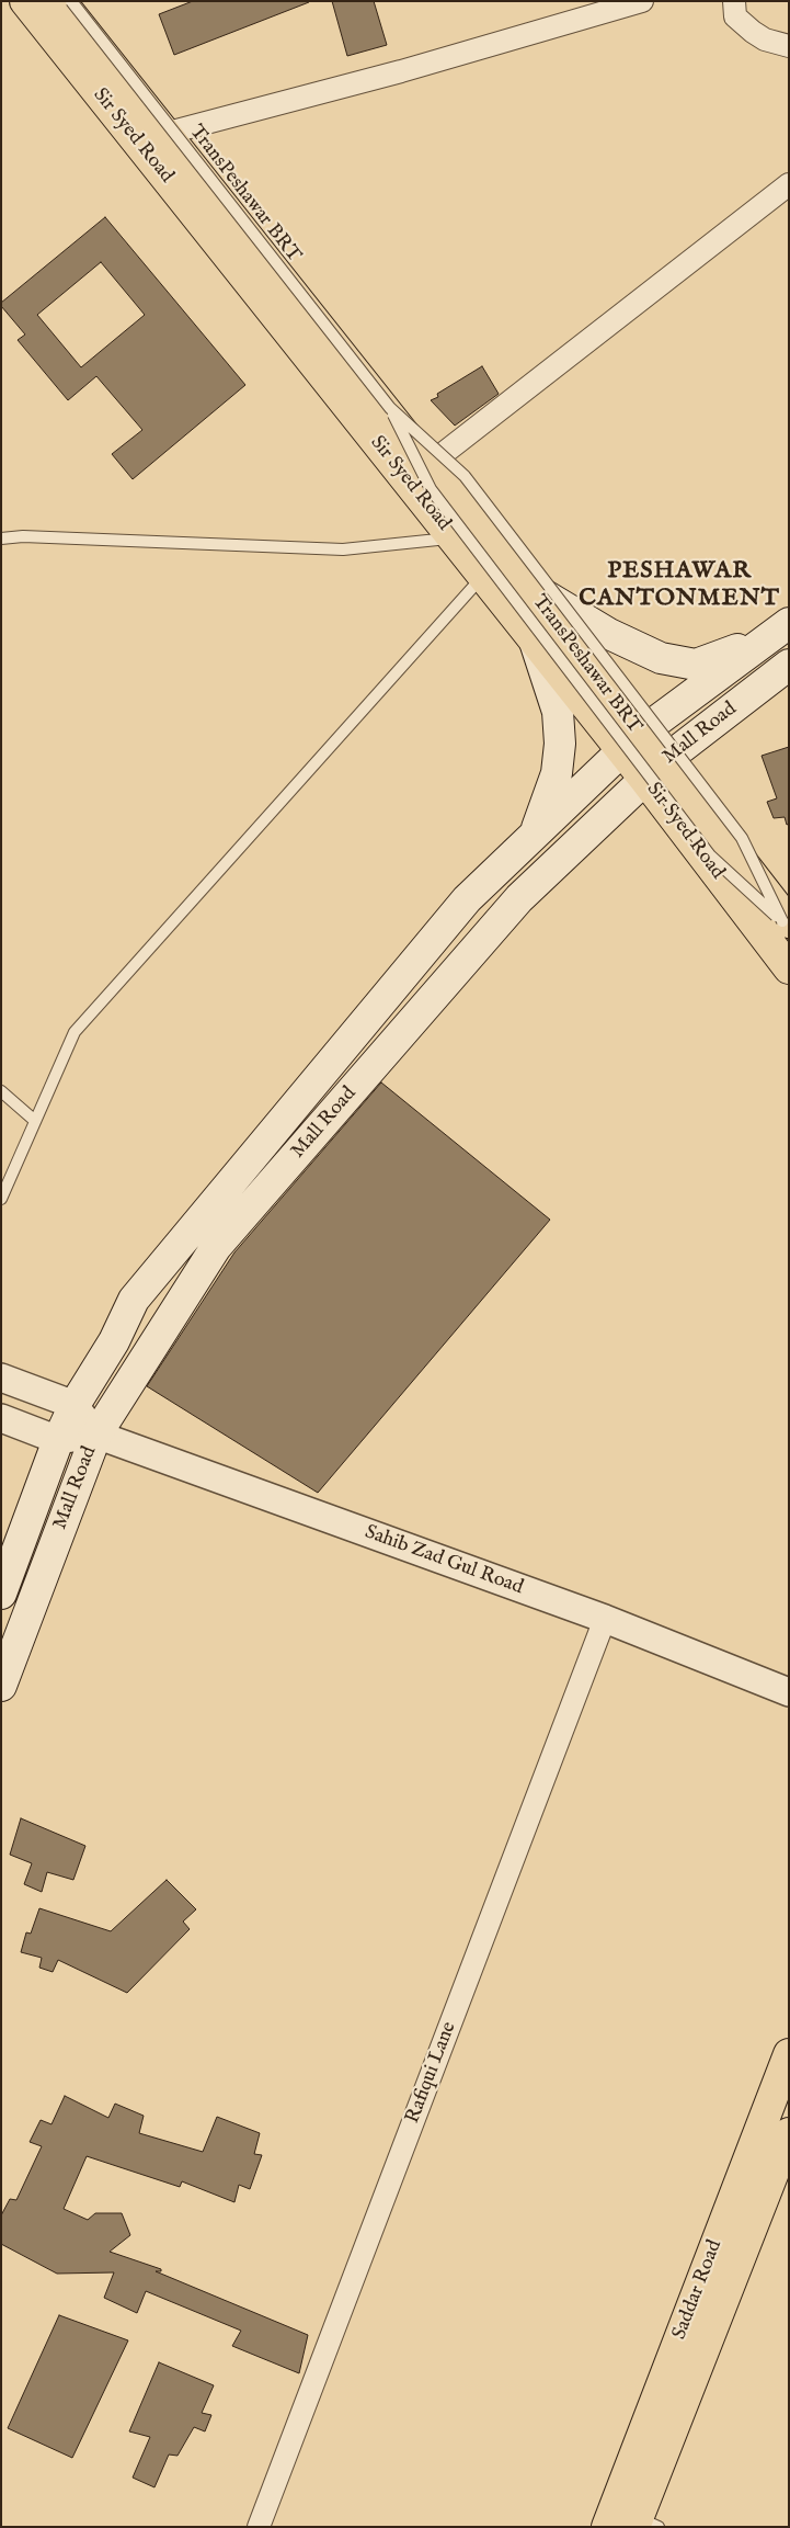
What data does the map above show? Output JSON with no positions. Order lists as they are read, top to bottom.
{
  "streets": {
    "main road": ["Sir Syed Road", "Mall Road", "Saddar Road"],
    "street": ["Sahib Zad Gul Road", "Rafiqui Lane"],
    "lane": ["TransPeshawar BRT"]
  },
  "crossings": [
    ["Sir Syed Road", "TransPeshawar BRT"],
    ["Sir Syed Road", "Mall Road"],
    ["Mall Road", "Sahib Zad Gul Road"],
    ["Sahib Zad Gul Road", "Rafiqui Lane"]
  ],
  "districts": ["PESHAWAR CANTONMENT"]
}
